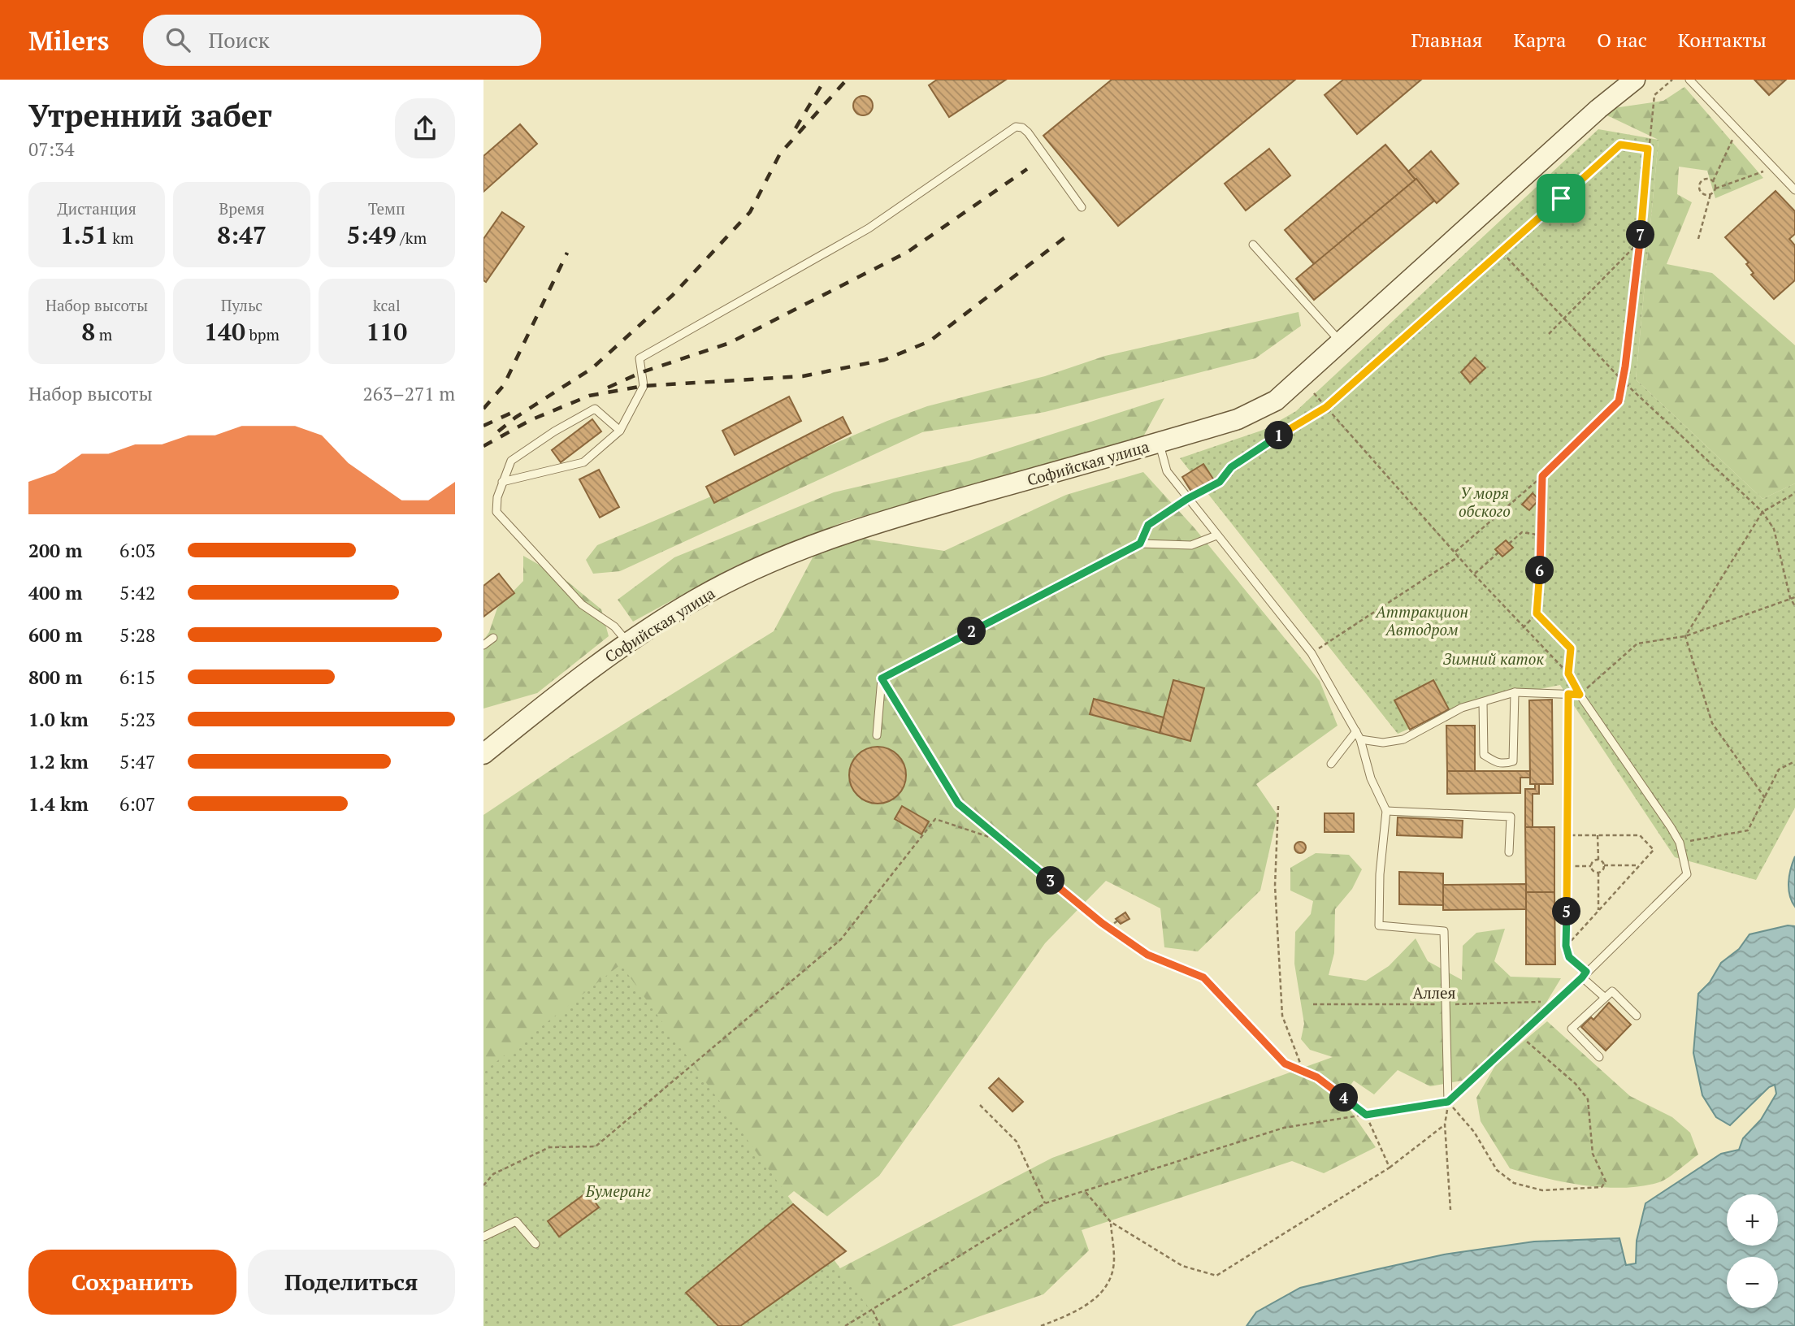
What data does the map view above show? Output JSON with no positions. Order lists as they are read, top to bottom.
{
  "streets": {
    "main road": ["Софийская улица"],
    "path": ["Аллея"]
  },
  "parks": [
    "У моря обского",
    "Аттракцион Автодром",
    "Зимний каток",
    "Бумеранг"
  ],
  "page": {
    "header": "Milers",
    "search": "Поиск",
    "nav": [
      "Главная",
      "Карта",
      "О нас",
      "Контакты"
    ],
    "heading": ["Утренний забег", "07:34"],
    "stats": [
      ["Дистанция", "1.51 km"],
      ["Время", "8:47"],
      ["Темп", "5:49 /km"],
      ["Набор высоты", "8 m"],
      ["Пульс", "140 bpm"],
      ["kcal", "110"]
    ],
    "pins": [
      "7",
      "1",
      "6",
      "2",
      "3",
      "5",
      "4"
    ],
    "chart": ["Набор высоты", "263–271 m"],
    "list": [
      {
        "name": "200 m",
        "note": "6:03"
      },
      {
        "name": "400 m",
        "note": "5:42"
      },
      {
        "name": "600 m",
        "note": "5:28"
      },
      {
        "name": "800 m",
        "note": "6:15"
      },
      {
        "name": "1.0 km",
        "note": "5:23"
      },
      {
        "name": "1.2 km",
        "note": "5:47"
      },
      {
        "name": "1.4 km",
        "note": "6:07"
      }
    ],
    "map_buttons": ["+", "−"],
    "buttons": ["Сохранить", "Поделиться"]
  }
}
